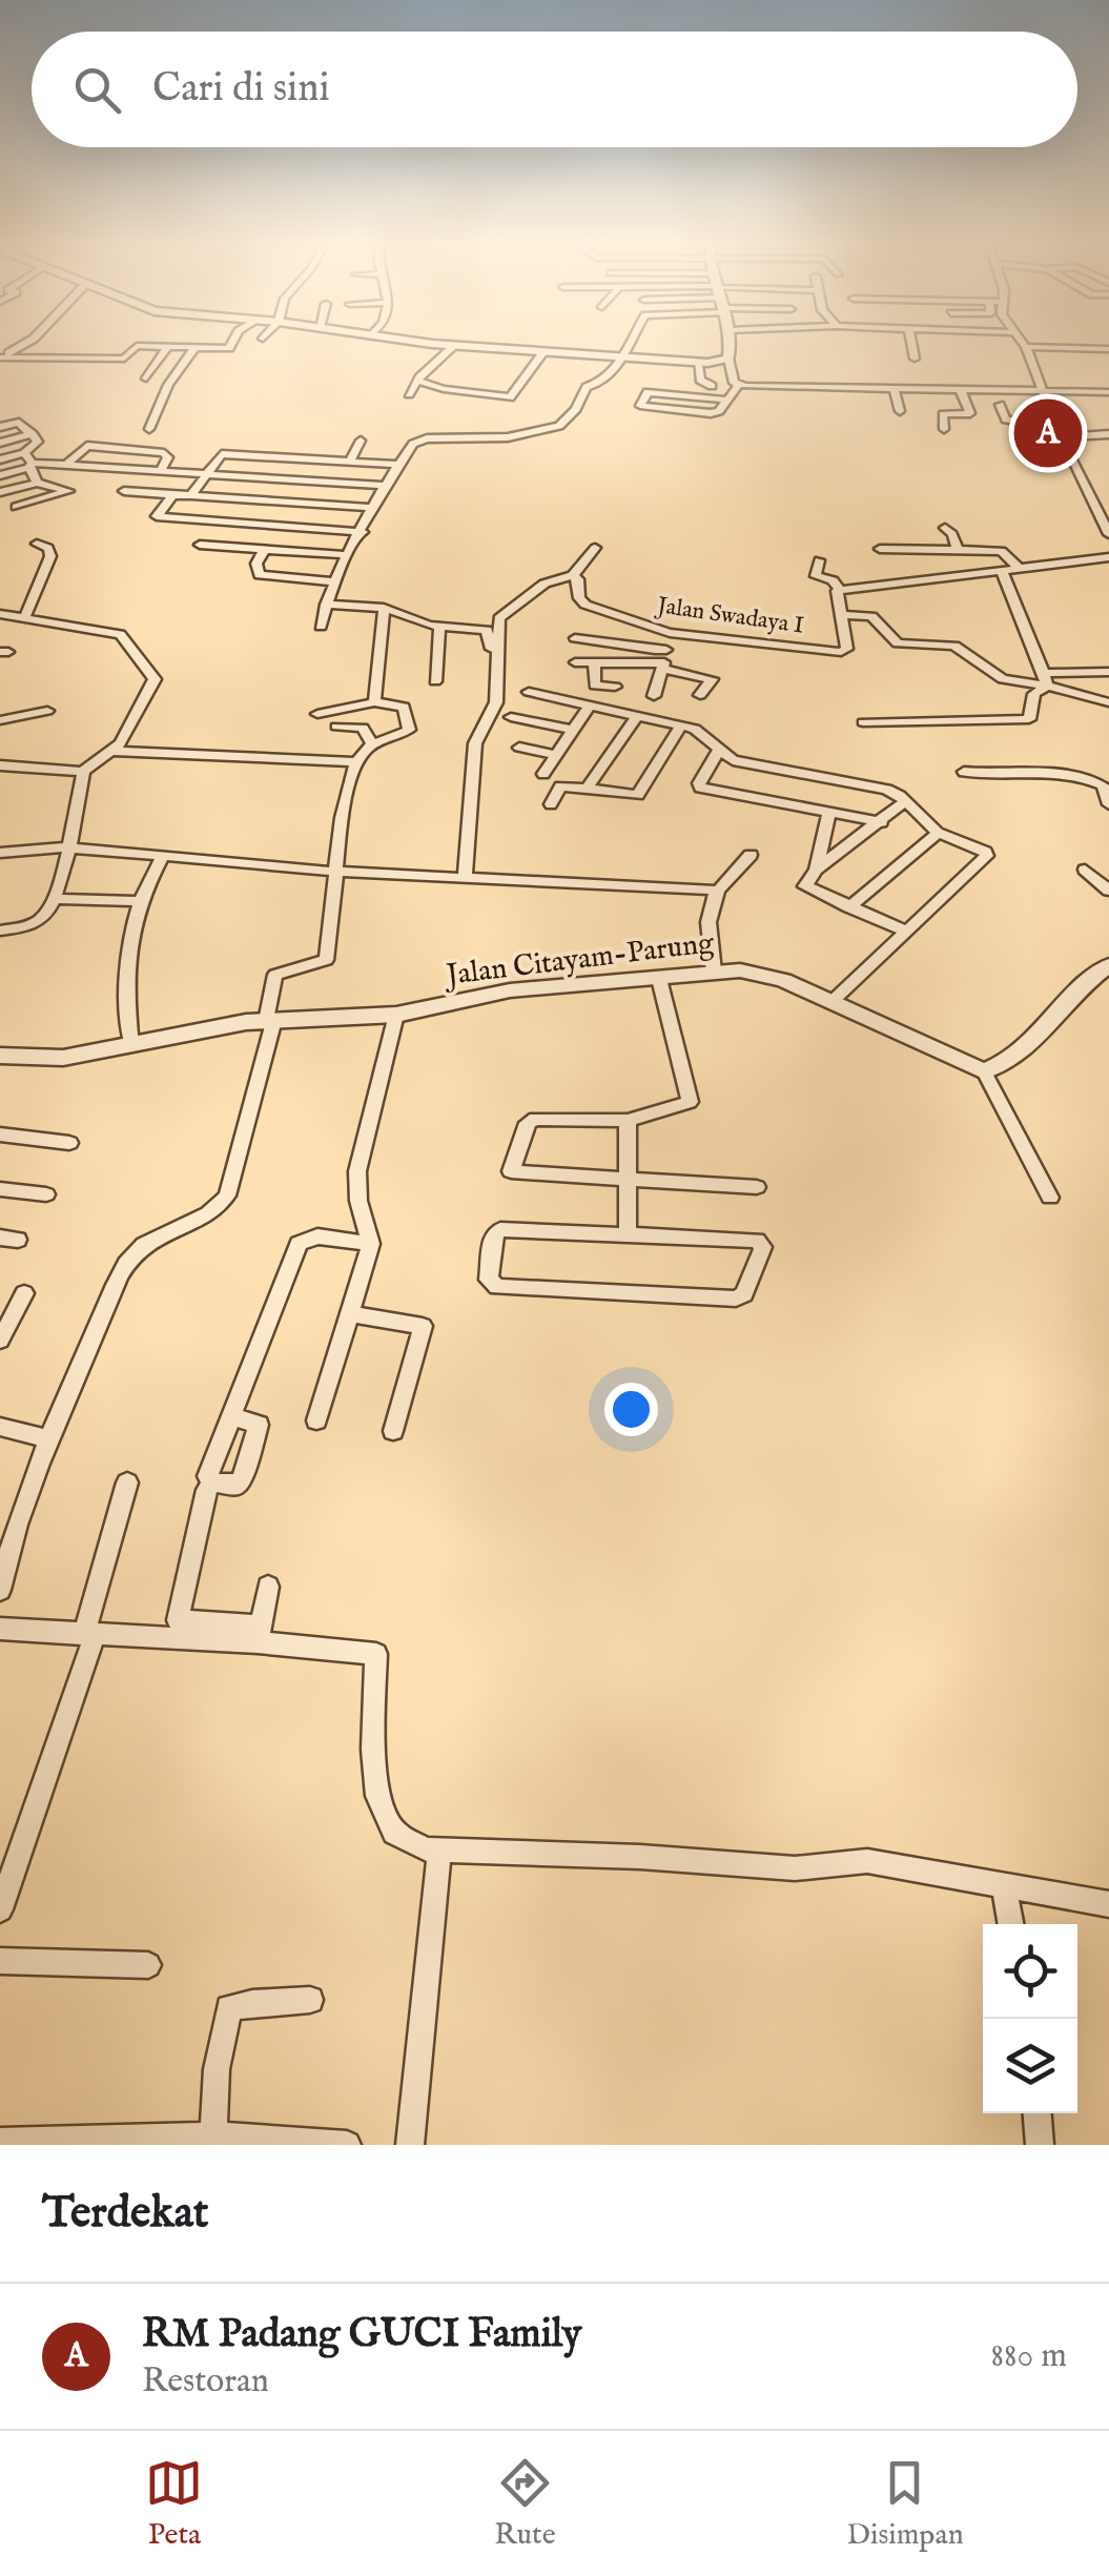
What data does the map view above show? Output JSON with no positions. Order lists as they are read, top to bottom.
{
  "streets": {
    "street": ["Jalan Swadaya I", "Jalan Citayam-Parung"]
  },
  "page": {
    "search": "Cari di sini",
    "pins": "A",
    "heading": "Terdekat",
    "list": [
      {
        "mark": "A",
        "name": "RM Padang GUCI Family",
        "note": "Restoran",
        "value": "880 m"
      }
    ],
    "nav": ["Peta", "Rute", "Disimpan"]
  }
}
